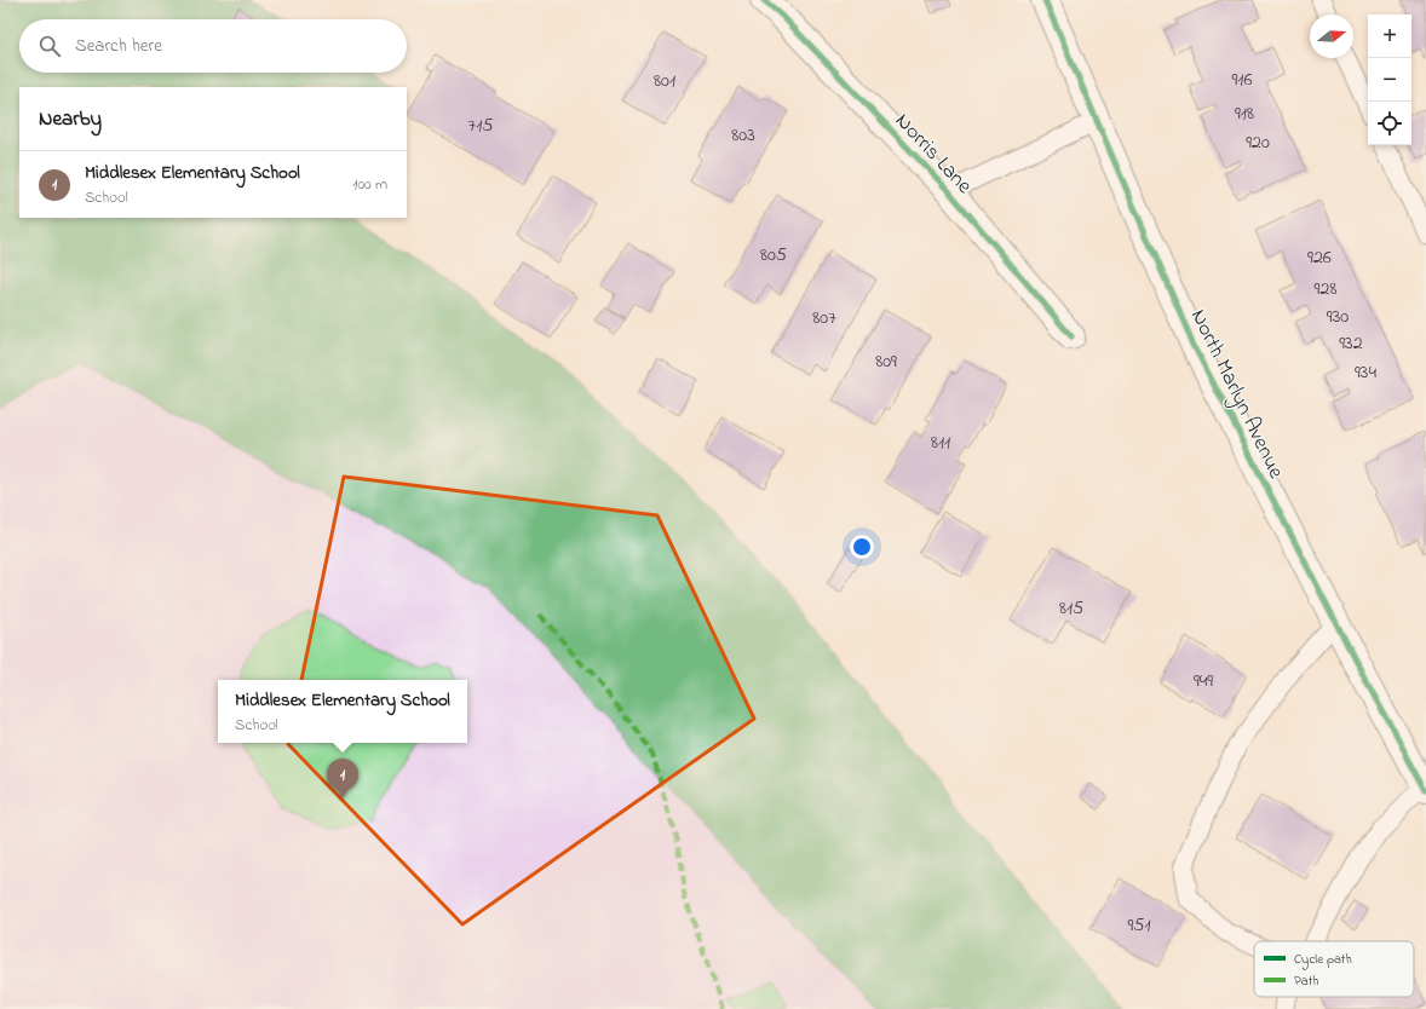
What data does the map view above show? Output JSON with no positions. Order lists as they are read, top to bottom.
{
  "streets": {
    "street": ["Norris Lane", "North Marlyn Avenue"]
  },
  "house_numbers": [
    "916",
    "801",
    "918",
    "715",
    "803",
    "920",
    "805",
    "926",
    "928",
    "930",
    "807",
    "932",
    "809",
    "934",
    "811",
    "815",
    "949",
    "951"
  ],
  "legend": ["Cycle path", "Path"],
  "north": "right",
  "page": {
    "map_buttons": ["+", "−"],
    "search": "Search here",
    "heading": "Nearby",
    "list": [
      {
        "mark": "1",
        "name": "Middlesex Elementary School",
        "note": "School",
        "value": "100 m"
      }
    ],
    "popup": ["Middlesex Elementary School", "School"],
    "pins": "1"
  }
}
